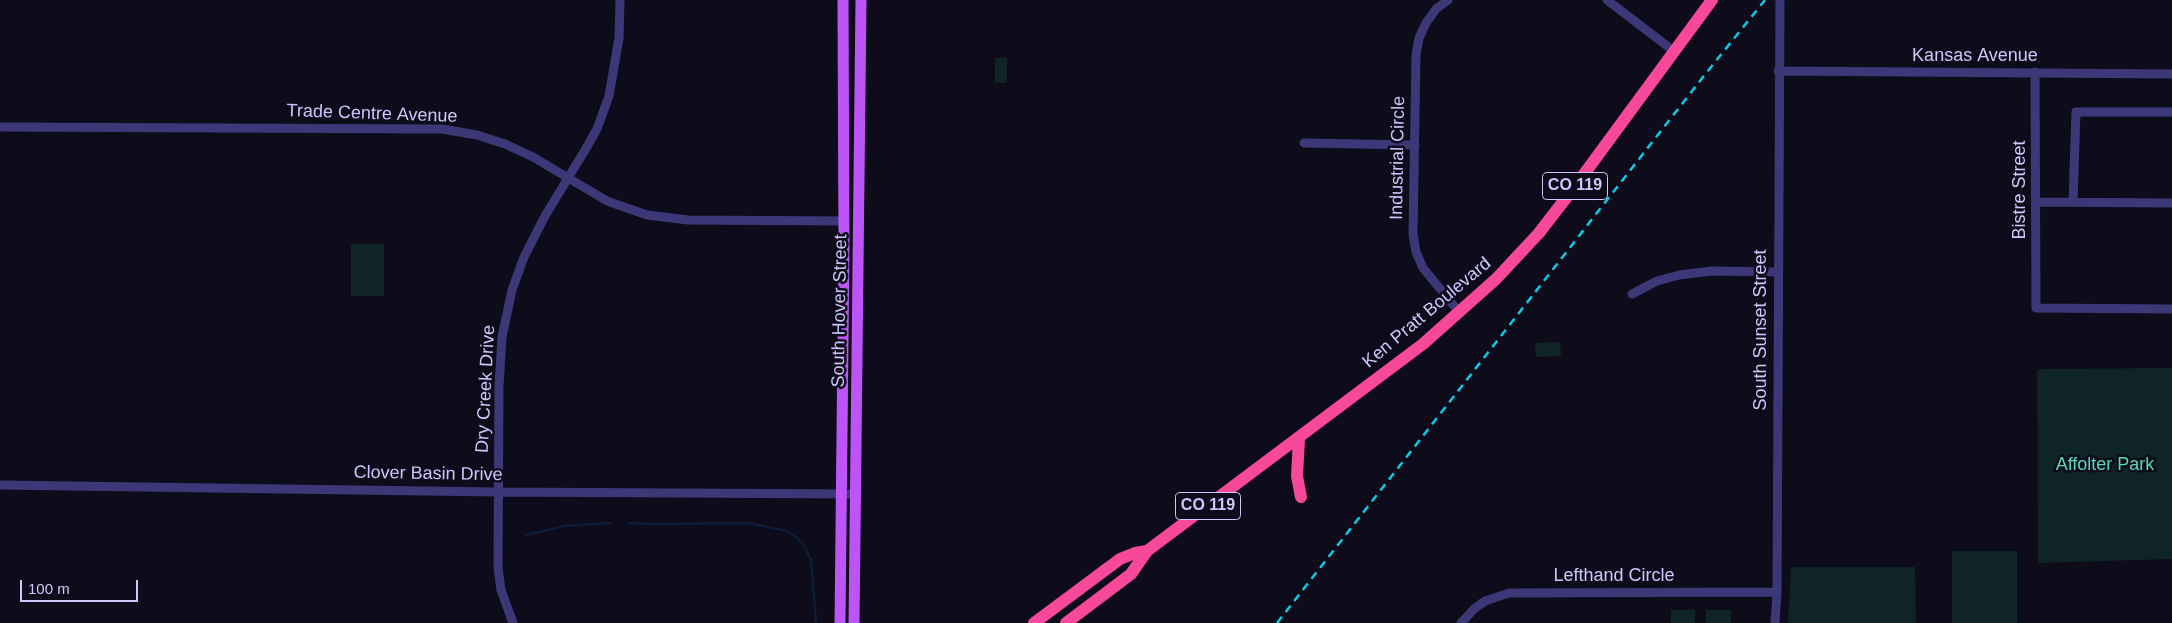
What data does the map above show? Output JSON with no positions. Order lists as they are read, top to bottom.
{
  "streets": {
    "highway": ["CO 119", "Ken Pratt Boulevard"],
    "main road": ["South Hover Street"],
    "street": [
      "Kansas Avenue",
      "Trade Centre Avenue",
      "Industrial Circle",
      "Bistre Street",
      "South Sunset Street",
      "Dry Creek Drive",
      "Clover Basin Drive",
      "Lefthand Circle"
    ]
  },
  "crossings": [
    ["Kansas Avenue", "Bistre Street"],
    ["Kansas Avenue", "South Sunset Street"],
    ["Trade Centre Avenue", "South Hover Street"],
    ["Trade Centre Avenue", "Dry Creek Drive"],
    ["Industrial Circle", "Ken Pratt Boulevard"],
    ["South Hover Street", "Clover Basin Drive"],
    ["South Sunset Street", "Lefthand Circle"],
    ["Dry Creek Drive", "Clover Basin Drive"]
  ],
  "parks": ["Affolter Park"],
  "scale_bar": "100 m"
}
